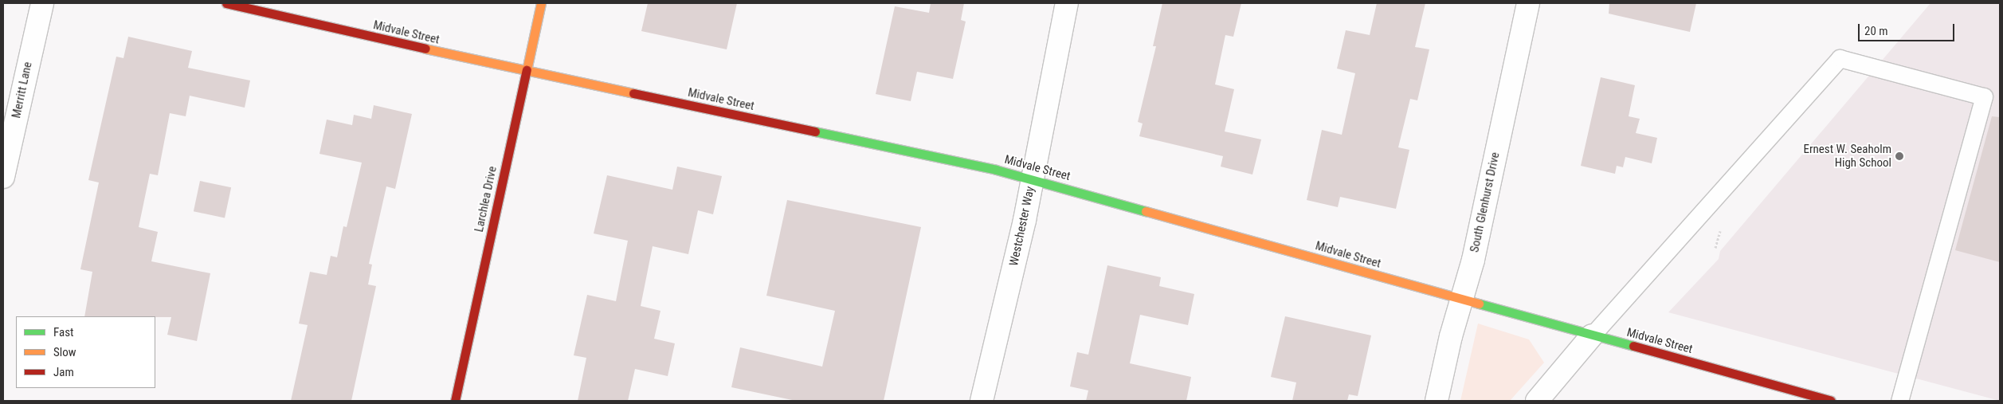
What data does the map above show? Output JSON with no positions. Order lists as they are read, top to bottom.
{
  "streets": {
    "street": [
      "Midvale Street",
      "Merritt Lane",
      "Larchlea Drive",
      "South Glenhurst Drive",
      "Westchester Way"
    ]
  },
  "crossings": [
    ["Midvale Street", "Larchlea Drive"],
    ["Midvale Street", "South Glenhurst Drive"],
    ["Midvale Street", "Westchester Way"]
  ],
  "places": ["Ernest W. Seaholm High School"],
  "legend": ["Fast", "Slow", "Jam"],
  "scale_bar": "20 m"
}
